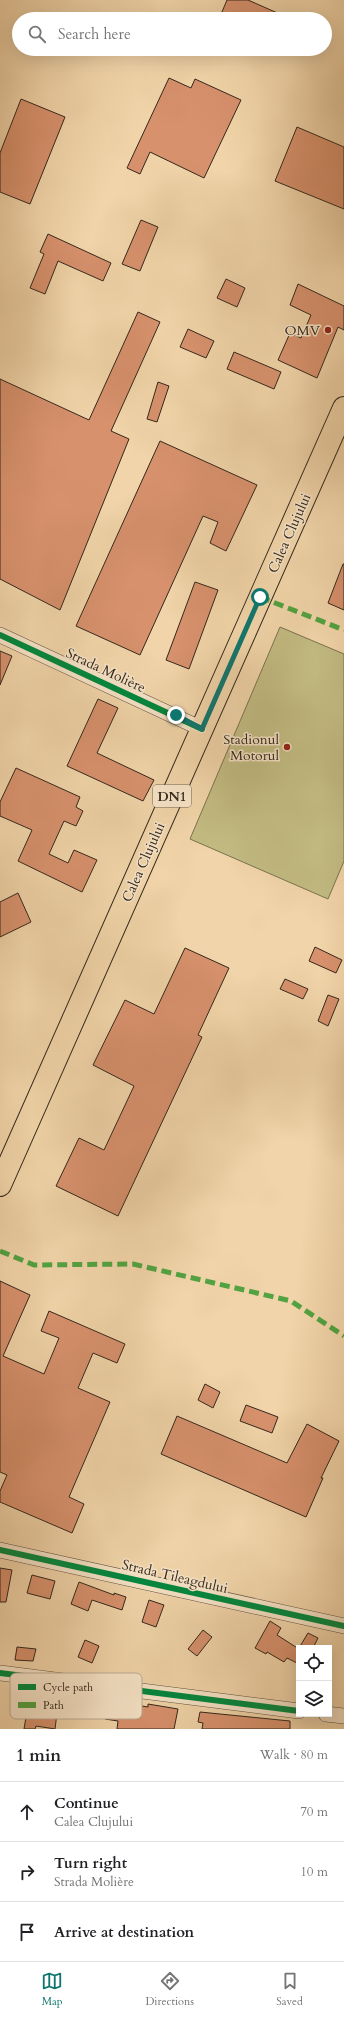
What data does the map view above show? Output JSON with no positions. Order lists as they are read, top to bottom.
{
  "streets": {
    "main road": ["Calea Clujului", "DN1"],
    "street": ["Strada Molière", "Strada Tileagdului"]
  },
  "crossings": [
    ["Calea Clujului", "Strada Molière"]
  ],
  "places": ["OMV", "Stadionul Motorul"],
  "legend": ["Cycle path", "Path"],
  "page": {
    "search": "Search here",
    "heading": ["1 min", "Walk · 80 m"],
    "list": [
      ["Continue", "Calea Clujului", "70 m"],
      ["Turn right", "Strada Molière", "10 m"],
      "Arrive at destination"
    ],
    "nav": ["Map", "Directions", "Saved"]
  }
}
